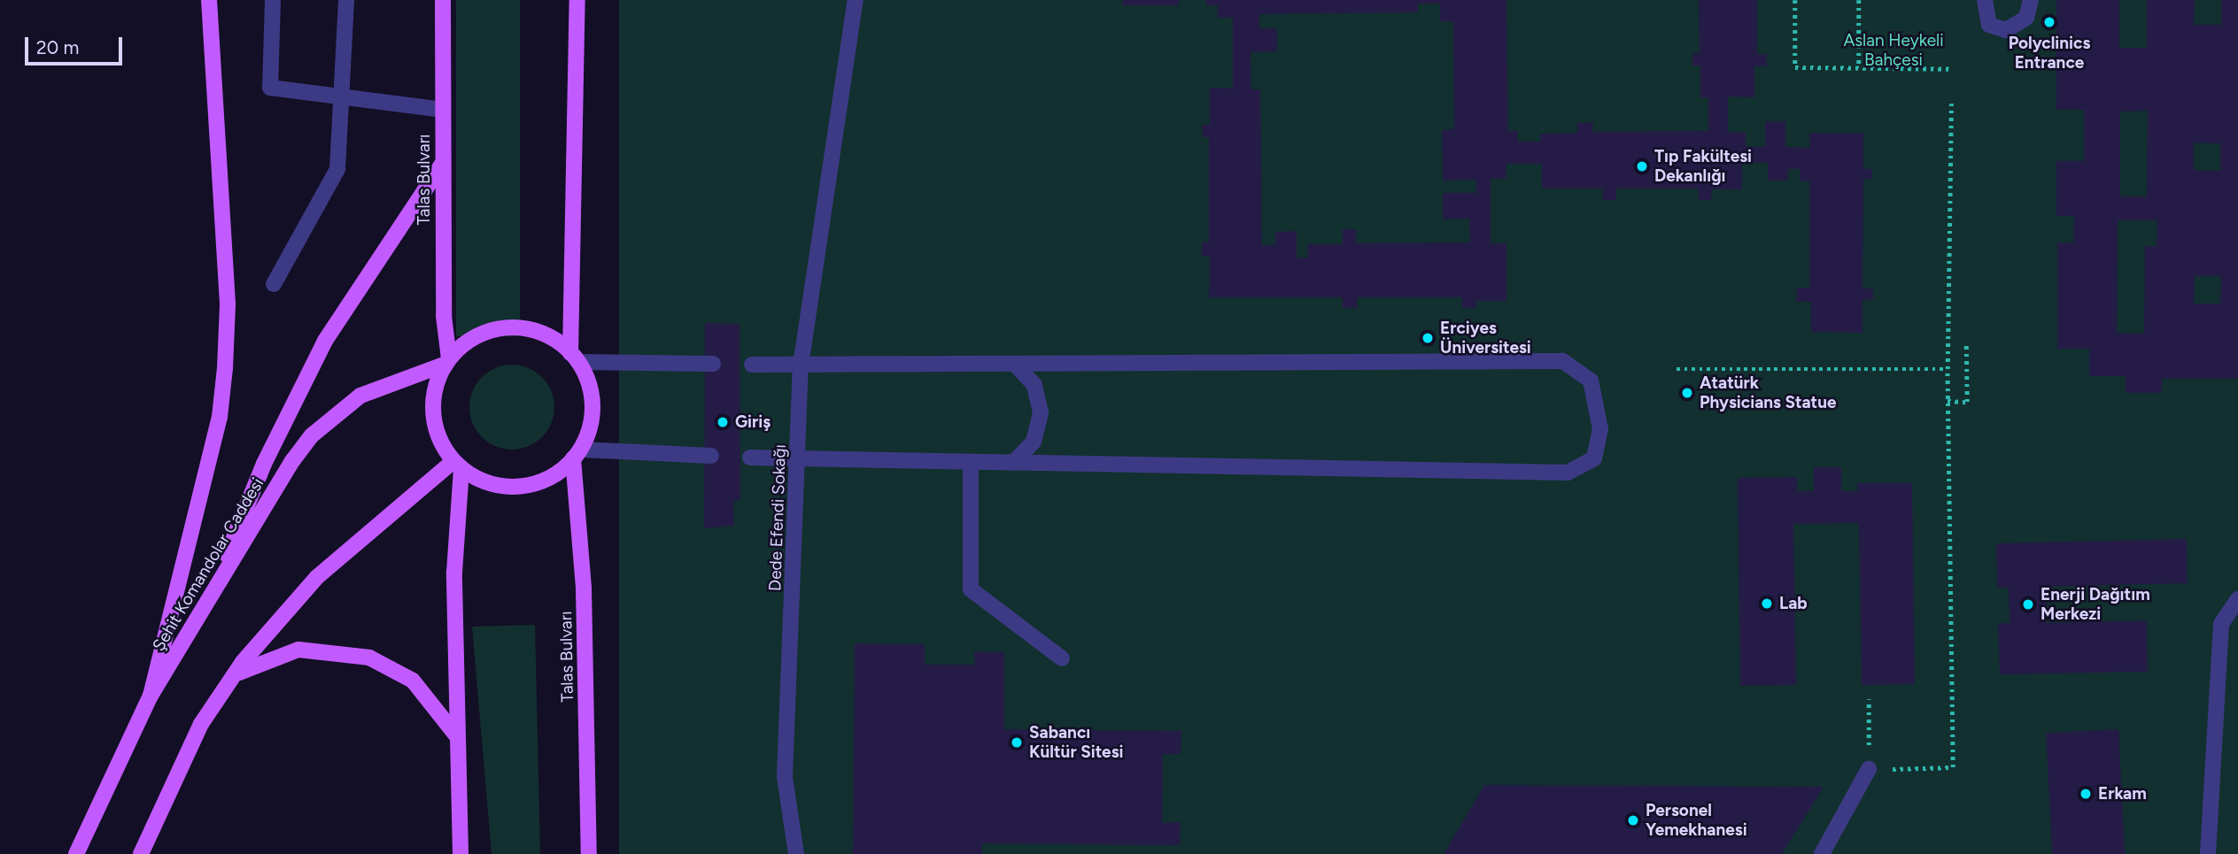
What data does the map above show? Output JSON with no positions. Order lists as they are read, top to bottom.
{
  "streets": {
    "main road": ["Talas Bulvarı", "Şehit Komandolar Caddesi"],
    "lane": ["Dede Efendi Sokağı"]
  },
  "crossings": [
    ["Talas Bulvarı", "Şehit Komandolar Caddesi"]
  ],
  "parks": ["Aslan Heykeli Bahçesi"],
  "places": [
    "Polyclinics Entrance",
    "Tıp Fakültesi Dekanlığı",
    "Erciyes Üniversitesi",
    "Atatürk Physicians Statue",
    "Giriş",
    "Lab",
    "Enerji Dağıtım Merkezi",
    "Sabancı Kültür Sitesi",
    "Erkam",
    "Personel Yemekhanesi"
  ],
  "scale_bar": "20 m"
}
